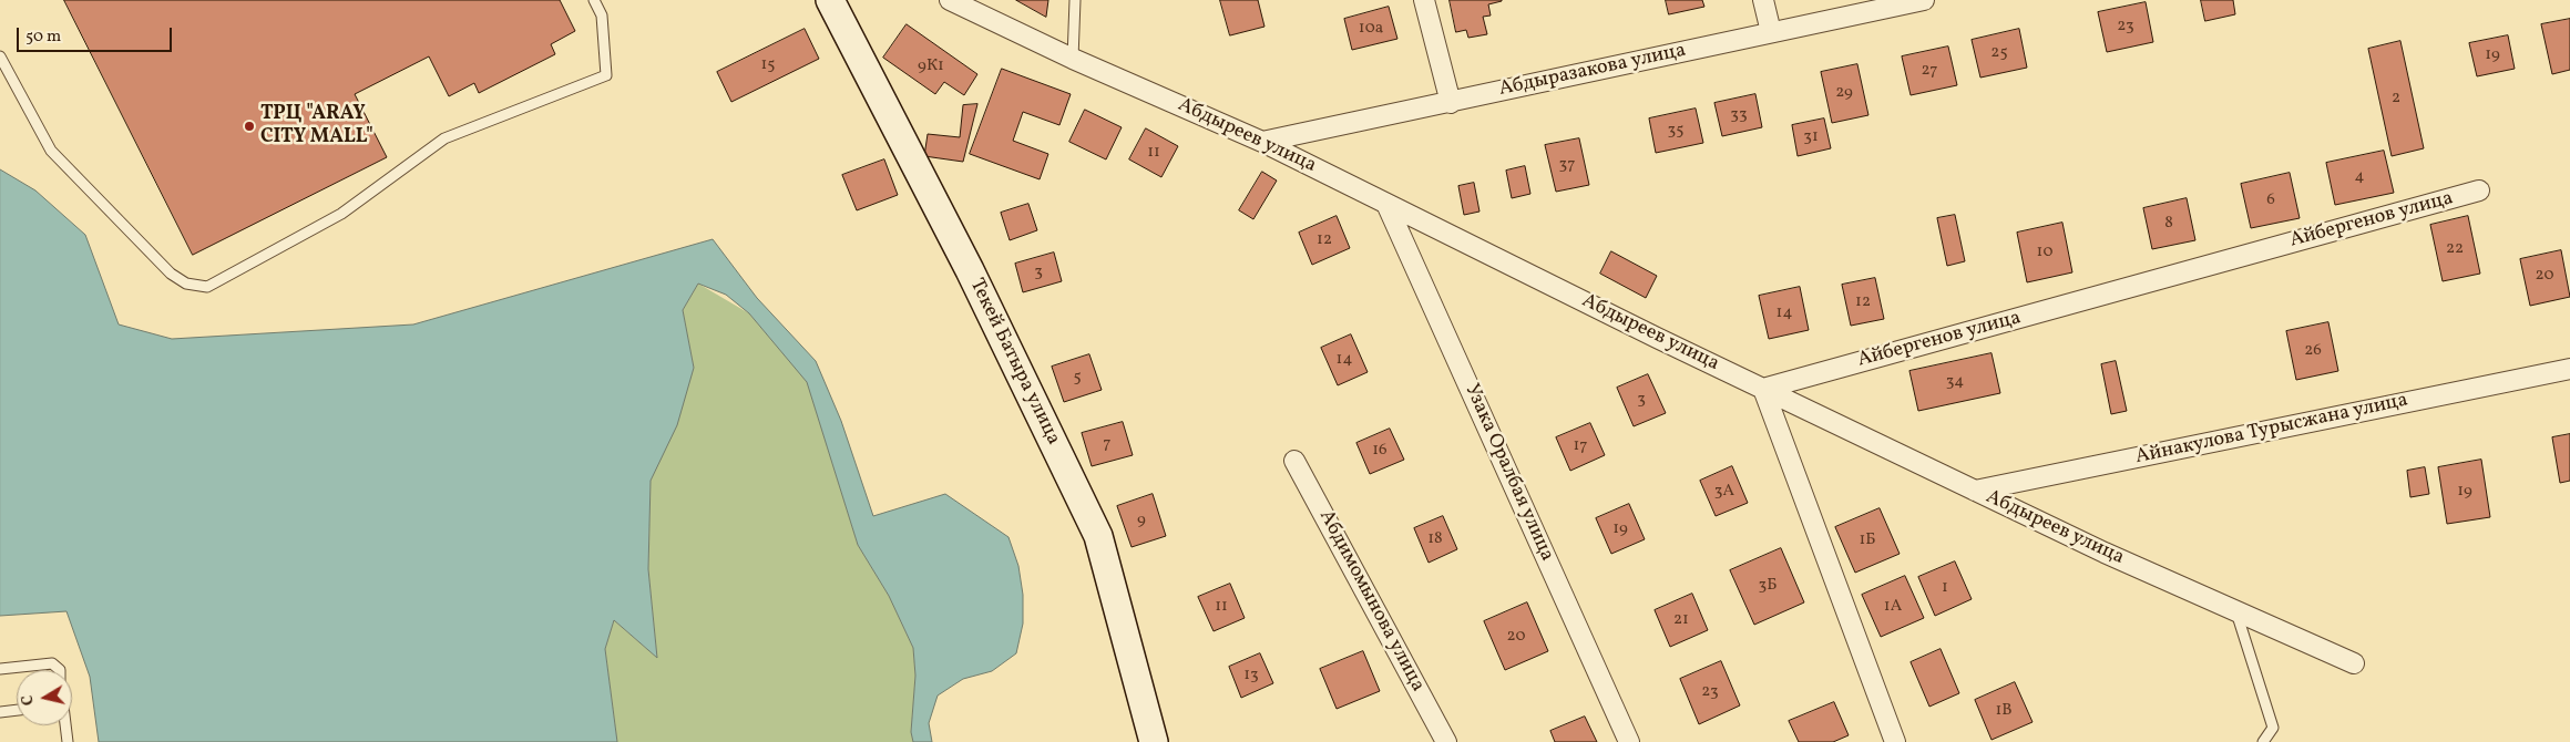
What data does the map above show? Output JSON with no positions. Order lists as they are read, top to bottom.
{
  "streets": {
    "street": [
      "Абдыразакова улица",
      "Абдыреев улица",
      "Айбергенов улица",
      "Текей Батыра улица",
      "Айнакулова Турысжана улица",
      "Узака Оралбая улица",
      "Абдимомынова улица"
    ]
  },
  "crossings": [
    ["Абдыразакова улица", "Абдыреев улица"],
    ["Абдыреев улица", "Айбергенов улица"],
    ["Абдыреев улица", "Айнакулова Турысжана улица"],
    ["Абдыреев улица", "Узака Оралбая улица"]
  ],
  "places": ["ТРЦ \"ARAY CITY MALL\""],
  "house_numbers": [
    "23",
    "10а",
    "25",
    "19",
    "15",
    "9К1",
    "27",
    "29",
    "2",
    "33",
    "35",
    "31",
    "11",
    "37",
    "4",
    "6",
    "8",
    "12",
    "22",
    "10",
    "3",
    "20",
    "12",
    "14",
    "26",
    "14",
    "5",
    "34",
    "3",
    "7",
    "17",
    "16",
    "3А",
    "19",
    "9",
    "19",
    "18",
    "1Б",
    "3Б",
    "1",
    "11",
    "1А",
    "21",
    "20",
    "13",
    "23",
    "1В"
  ],
  "scale_bar": "50 m",
  "north": "left"
}
